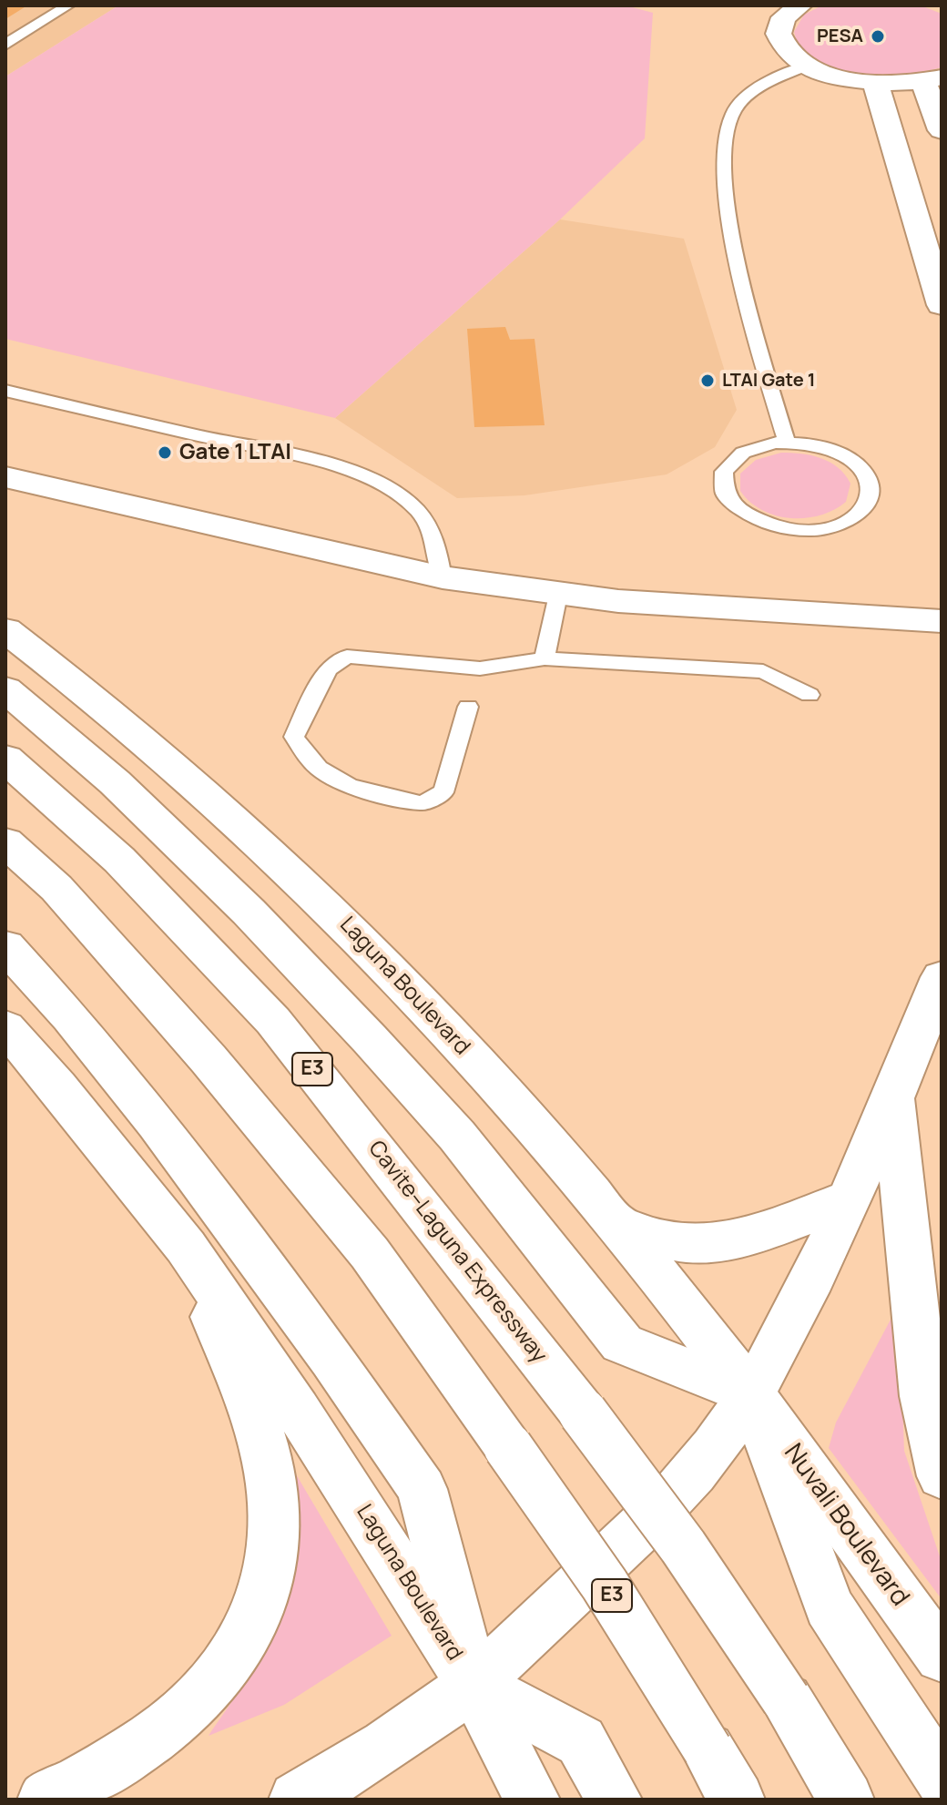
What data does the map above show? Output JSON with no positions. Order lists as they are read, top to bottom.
{
  "streets": {
    "main road": [
      "Laguna Boulevard",
      "E3",
      "Cavite–Laguna Expressway",
      "Nuvali Boulevard"
    ]
  },
  "crossings": [
    ["Laguna Boulevard", "Nuvali Boulevard"]
  ],
  "places": ["PESA", "LTAI Gate 1", "Gate 1 LTAI"]
}
